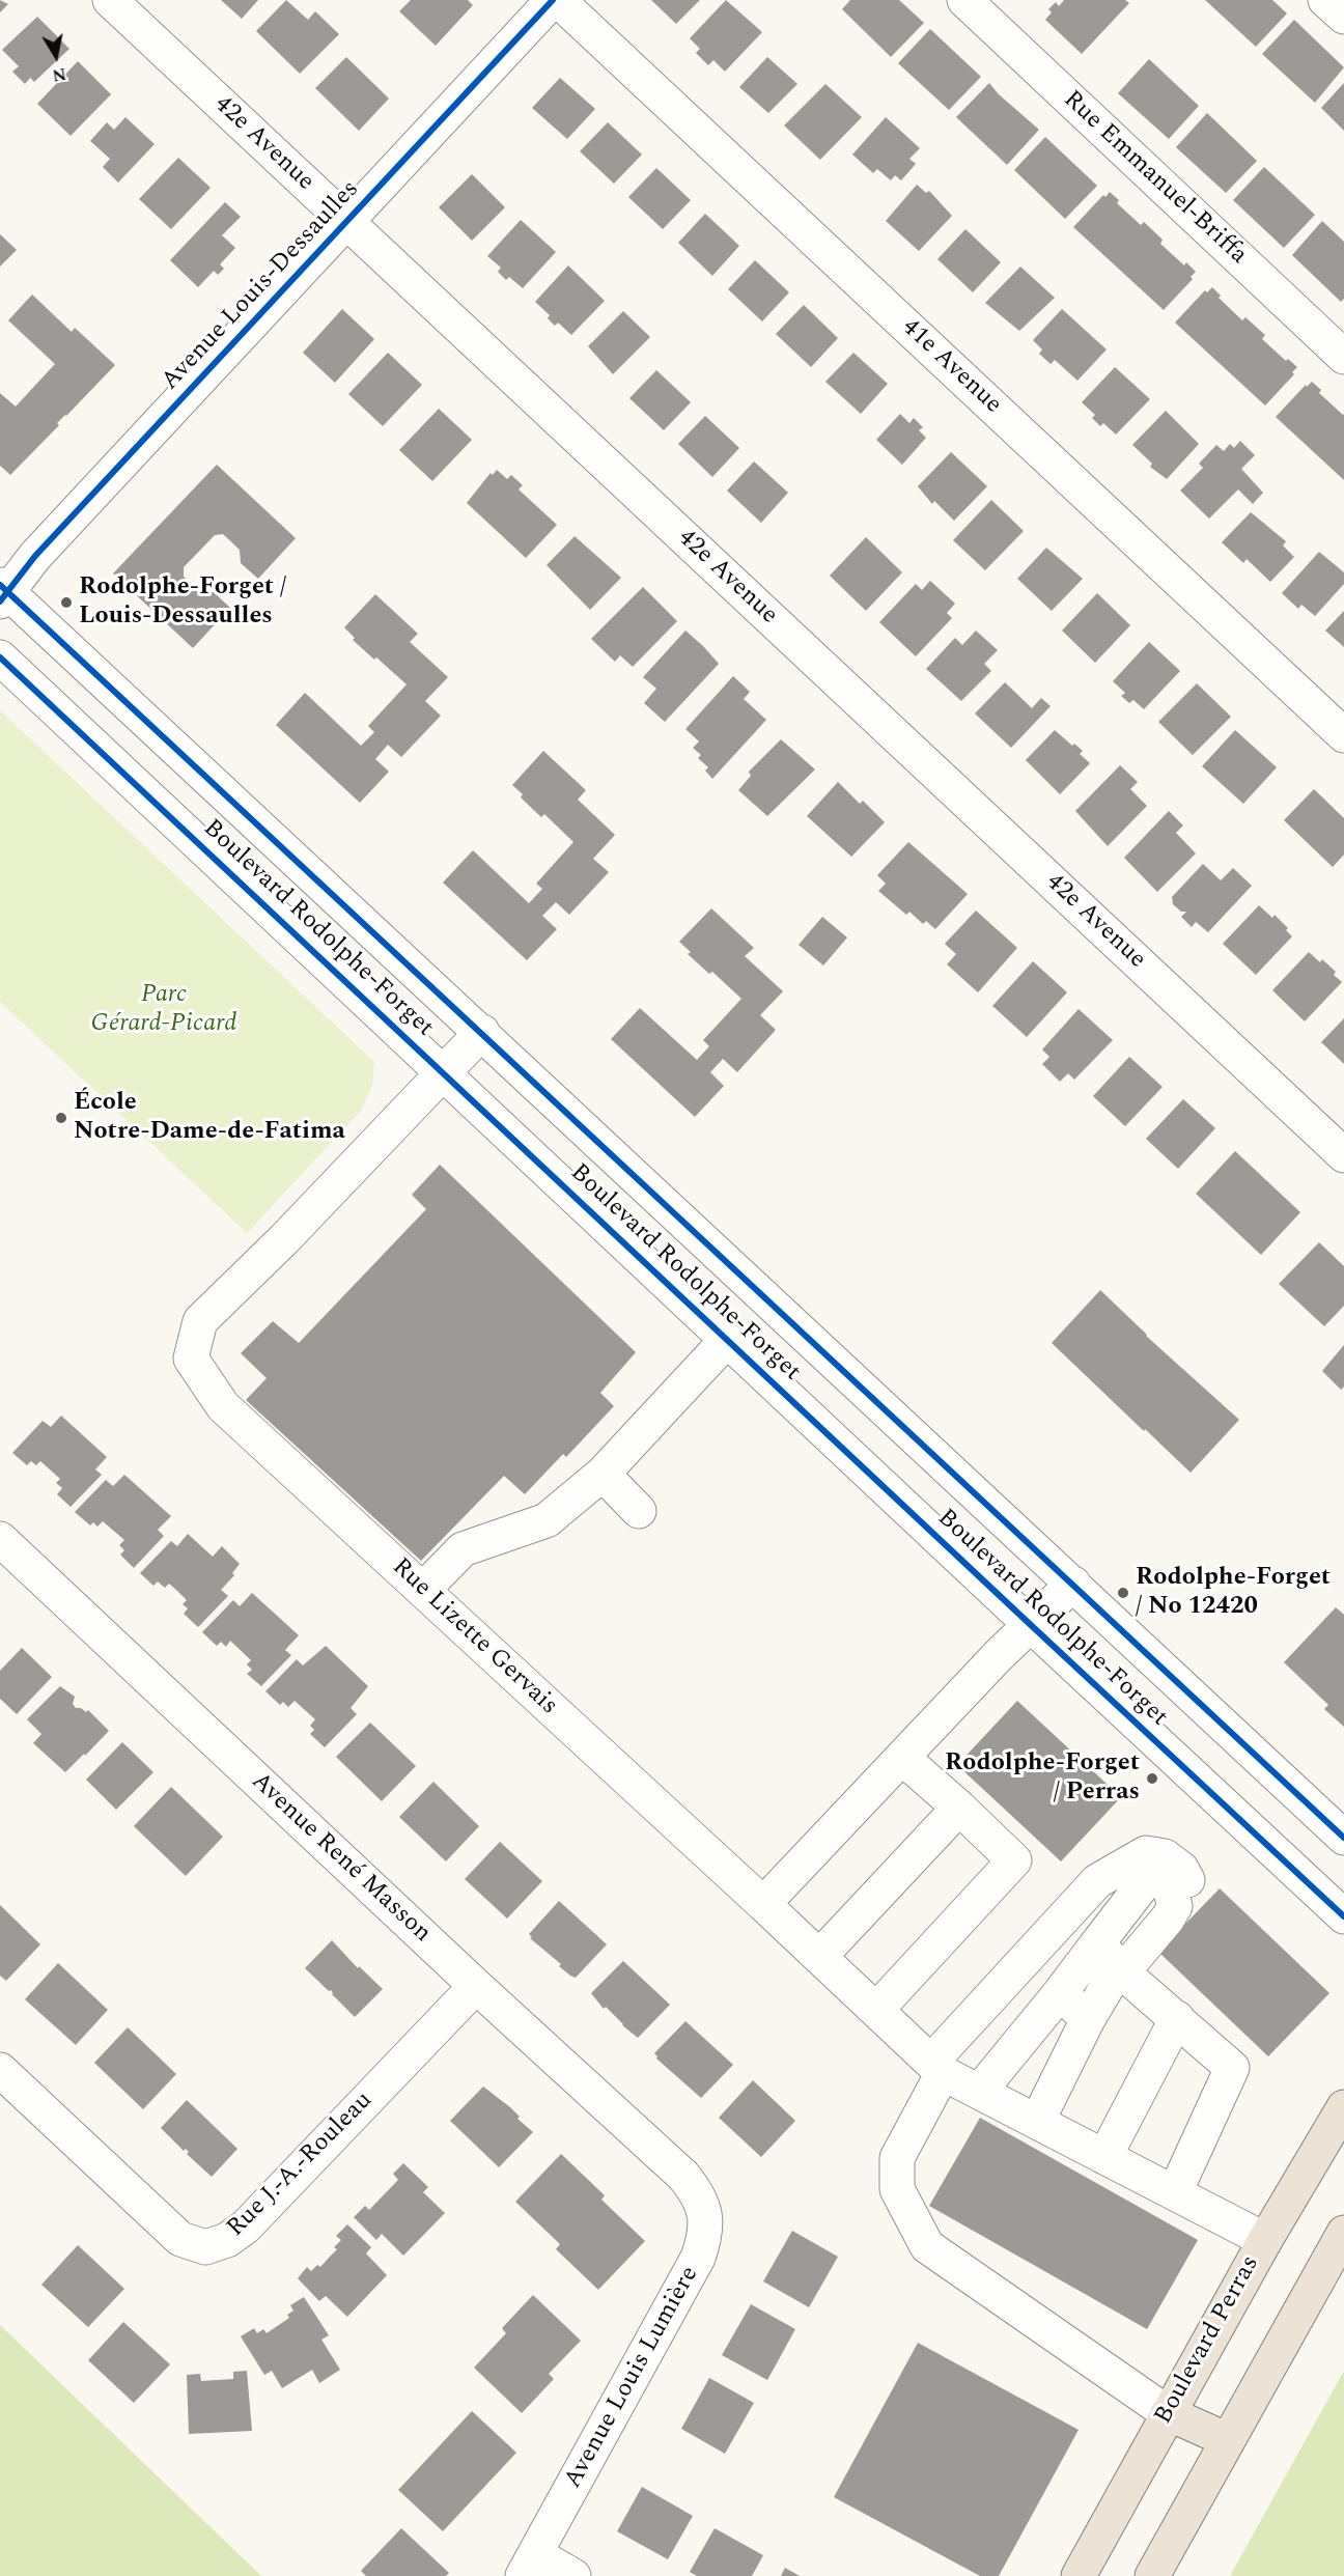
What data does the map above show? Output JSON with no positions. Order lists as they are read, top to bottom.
{
  "streets": {
    "main road": ["Boulevard Perras"],
    "street": [
      "42e Avenue",
      "Rue Emmanuel-Briffa",
      "Avenue Louis-Dessaulles",
      "41e Avenue",
      "Boulevard Rodolphe-Forget",
      "Rue Lizette Gervais",
      "Avenue René Masson",
      "Rue J.-A.-Rouleau",
      "Avenue Louis Lumière"
    ]
  },
  "crossings": [
    ["42e Avenue", "Avenue Louis-Dessaulles"],
    ["Avenue Louis-Dessaulles", "Boulevard Rodolphe-Forget"],
    ["Boulevard Rodolphe-Forget", "Rue Lizette Gervais"],
    ["Rue Lizette Gervais", "Boulevard Perras"],
    ["Avenue René Masson", "Rue J.-A.-Rouleau"],
    ["Avenue René Masson", "Avenue Louis Lumière"]
  ],
  "parks": ["Parc Gérard-Picard"],
  "places": [
    "Rodolphe-Forget / Louis-Dessaulles",
    "École Notre-Dame-de-Fatima",
    "Rodolphe-Forget / No 12420",
    "Rodolphe-Forget / Perras"
  ],
  "north": "bottom"
}
